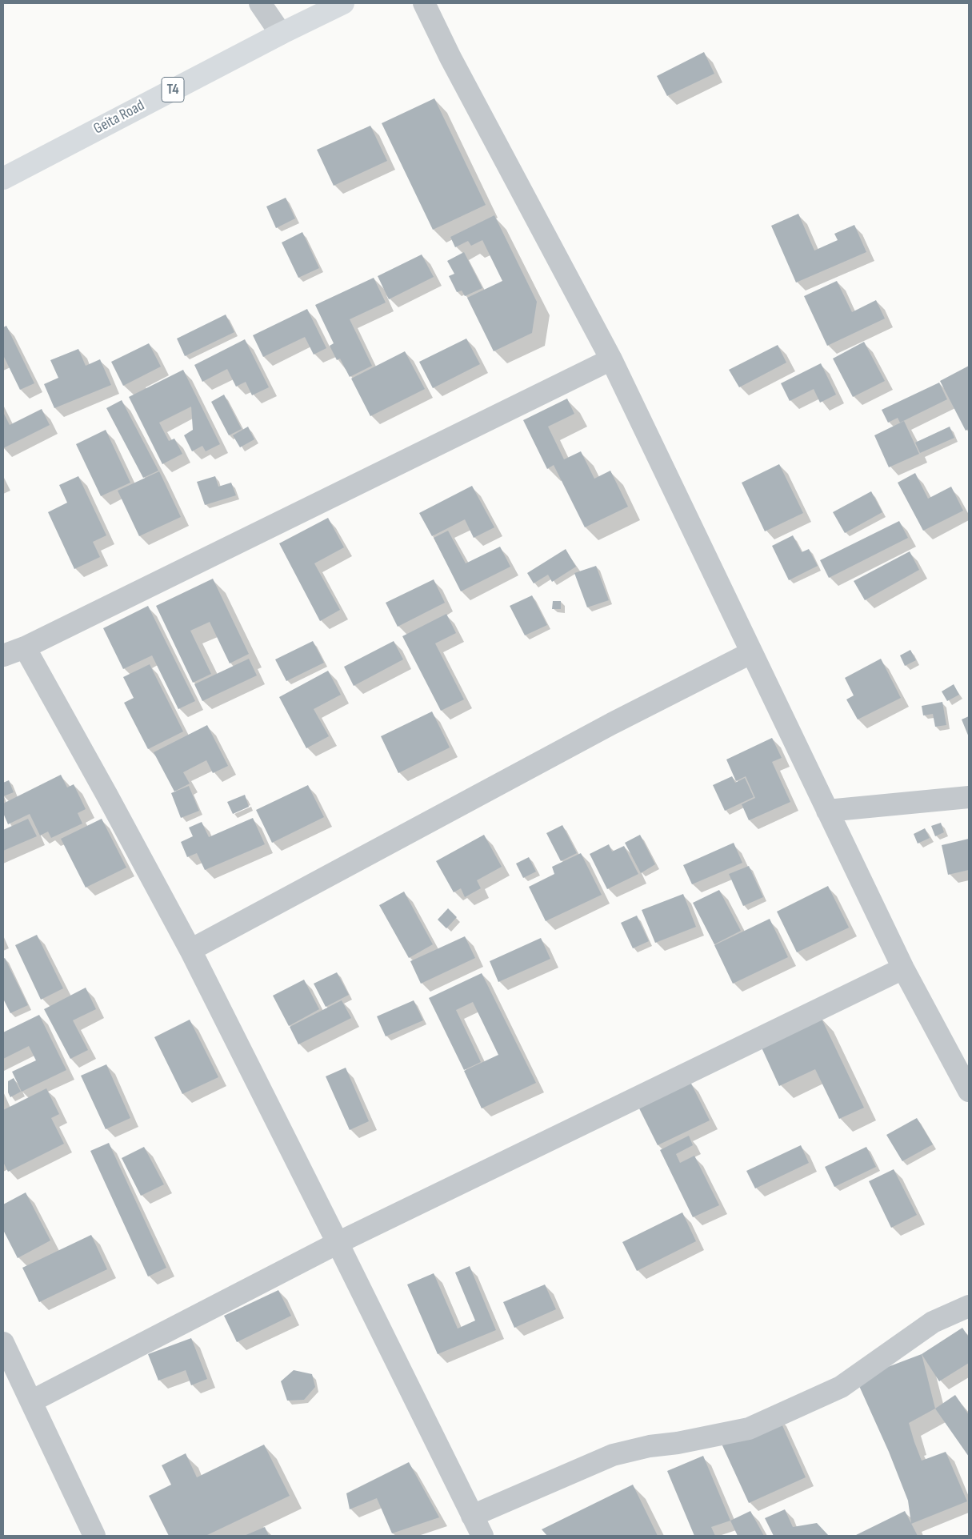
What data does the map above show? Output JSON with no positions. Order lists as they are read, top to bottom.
{
  "streets": {
    "highway": ["T4", "Geita Road"]
  }
}
